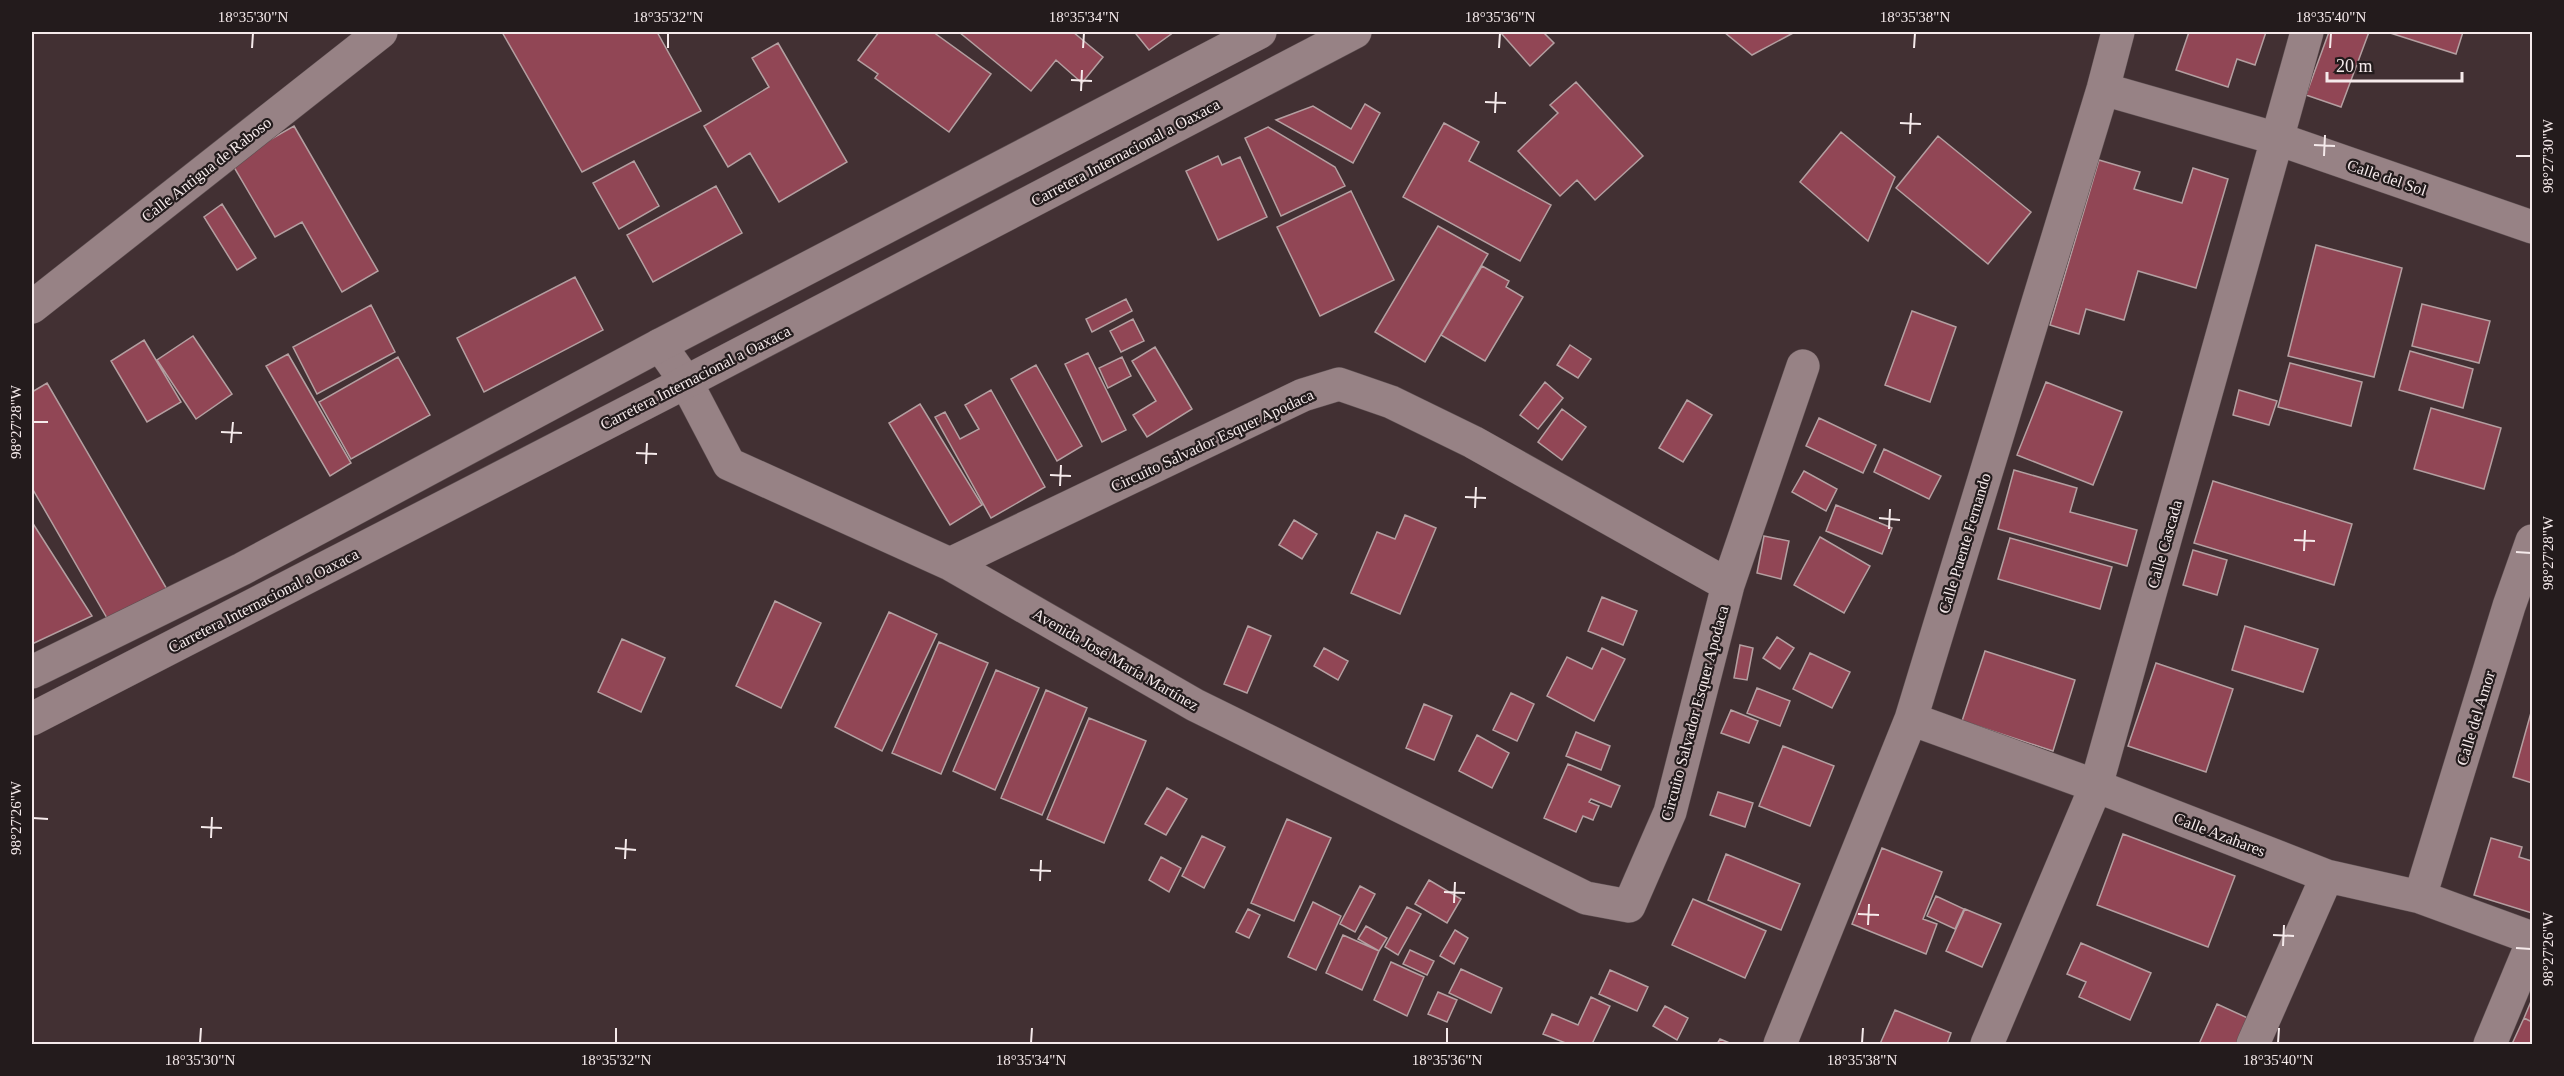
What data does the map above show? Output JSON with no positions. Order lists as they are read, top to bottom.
{
  "streets": {
    "street": [
      "Carretera Internacional a Oaxaca",
      "Calle Antigua de Raboso",
      "Calle del Sol",
      "Circuito Salvador Esquer Apodaca",
      "Calle Puente Fernando",
      "Calle Cascada",
      "Avenida José María Martínez",
      "Calle del Amor",
      "Calle Azahares"
    ]
  },
  "crossings": [
    ["Carretera Internacional a Oaxaca", "Avenida José María Martínez"],
    ["Calle del Sol", "Calle Puente Fernando"],
    ["Calle del Sol", "Calle Cascada"],
    ["Circuito Salvador Esquer Apodaca", "Avenida José María Martínez"],
    ["Calle Puente Fernando", "Calle Azahares"],
    ["Calle Cascada", "Calle Azahares"],
    ["Calle del Amor", "Calle Azahares"]
  ],
  "scale_bar": "20 m",
  "coordinates": [
    "18°35'30\"N",
    "18°35'32\"N",
    "18°35'34\"N",
    "18°35'36\"N",
    "18°35'38\"N",
    "18°35'40\"N",
    "98°27'30\"W",
    "98°27'28\"W",
    "98°27'26\"W"
  ]
}
